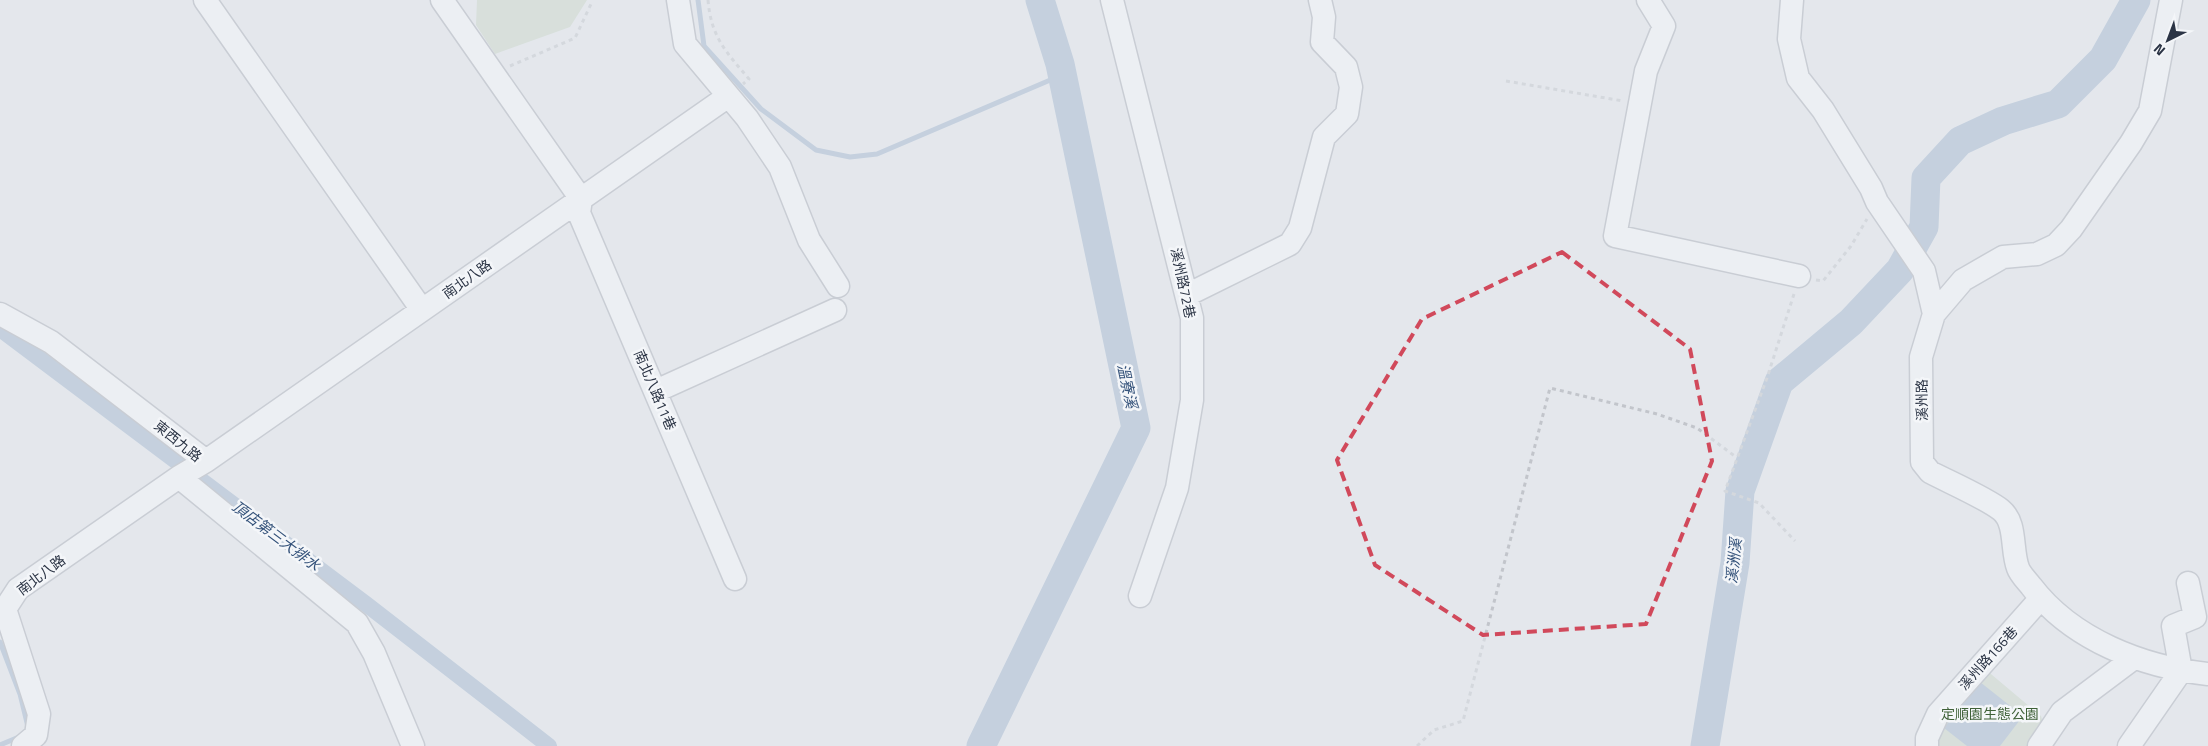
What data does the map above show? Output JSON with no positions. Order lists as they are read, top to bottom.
{
  "streets": {
    "street": [
      "南北八路",
      "溪州路72巷",
      "南北八路11巷",
      "溪州路",
      "東西九路",
      "溪州路166巷"
    ]
  },
  "crossings": [
    ["南北八路", "南北八路11巷"],
    ["南北八路", "東西九路"],
    ["溪州路", "溪州路166巷"]
  ],
  "water": ["溫寮溪", "頂店第三大排水", "溪洲溪"],
  "parks": ["定順園生態公園"],
  "north": "bottom left"
}
